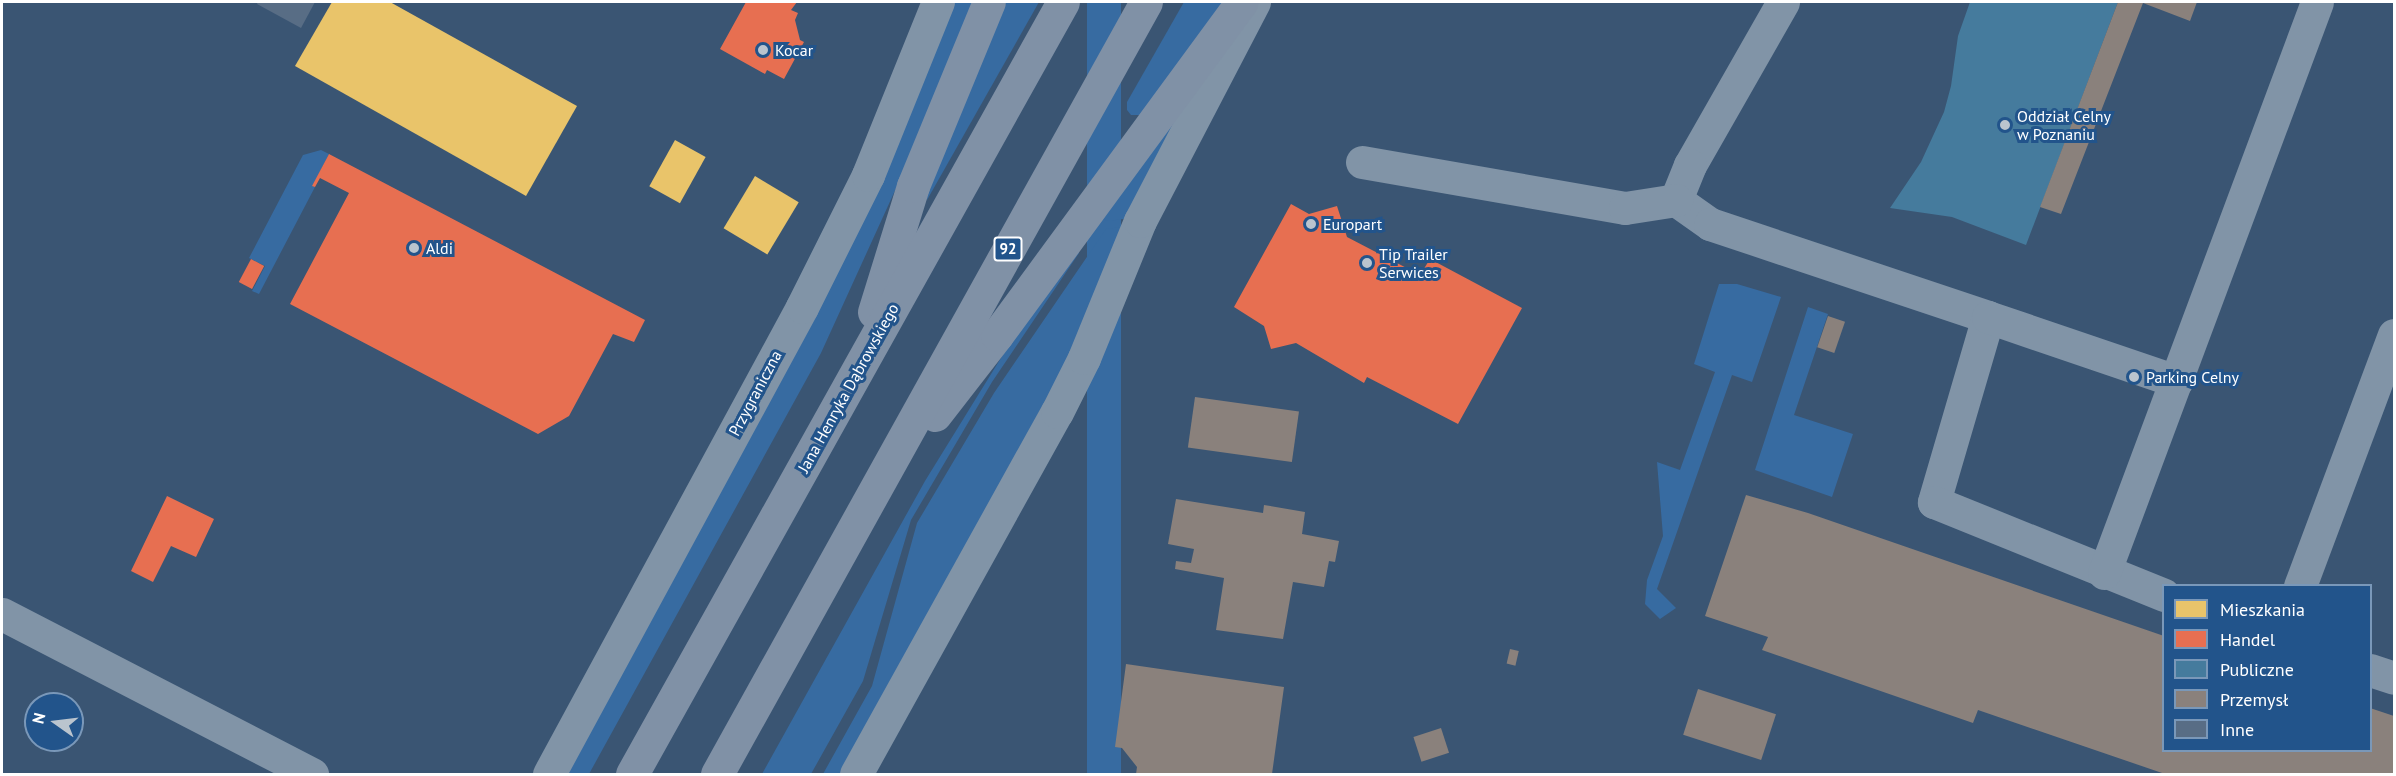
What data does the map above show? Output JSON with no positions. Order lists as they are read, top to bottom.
{
  "streets": {
    "main road": ["92", "Jana Henryka Dąbrowskiego"],
    "street": ["Przygraniczna"]
  },
  "places": [
    "Kocar",
    "Oddział Celny w Poznaniu",
    "Europart",
    "Aldi",
    "Tip Trailer Serwices",
    "Parking Celny"
  ],
  "legend": [
    "Mieszkania",
    "Handel",
    "Publiczne",
    "Przemysł",
    "Inne"
  ],
  "north": "left"
}
